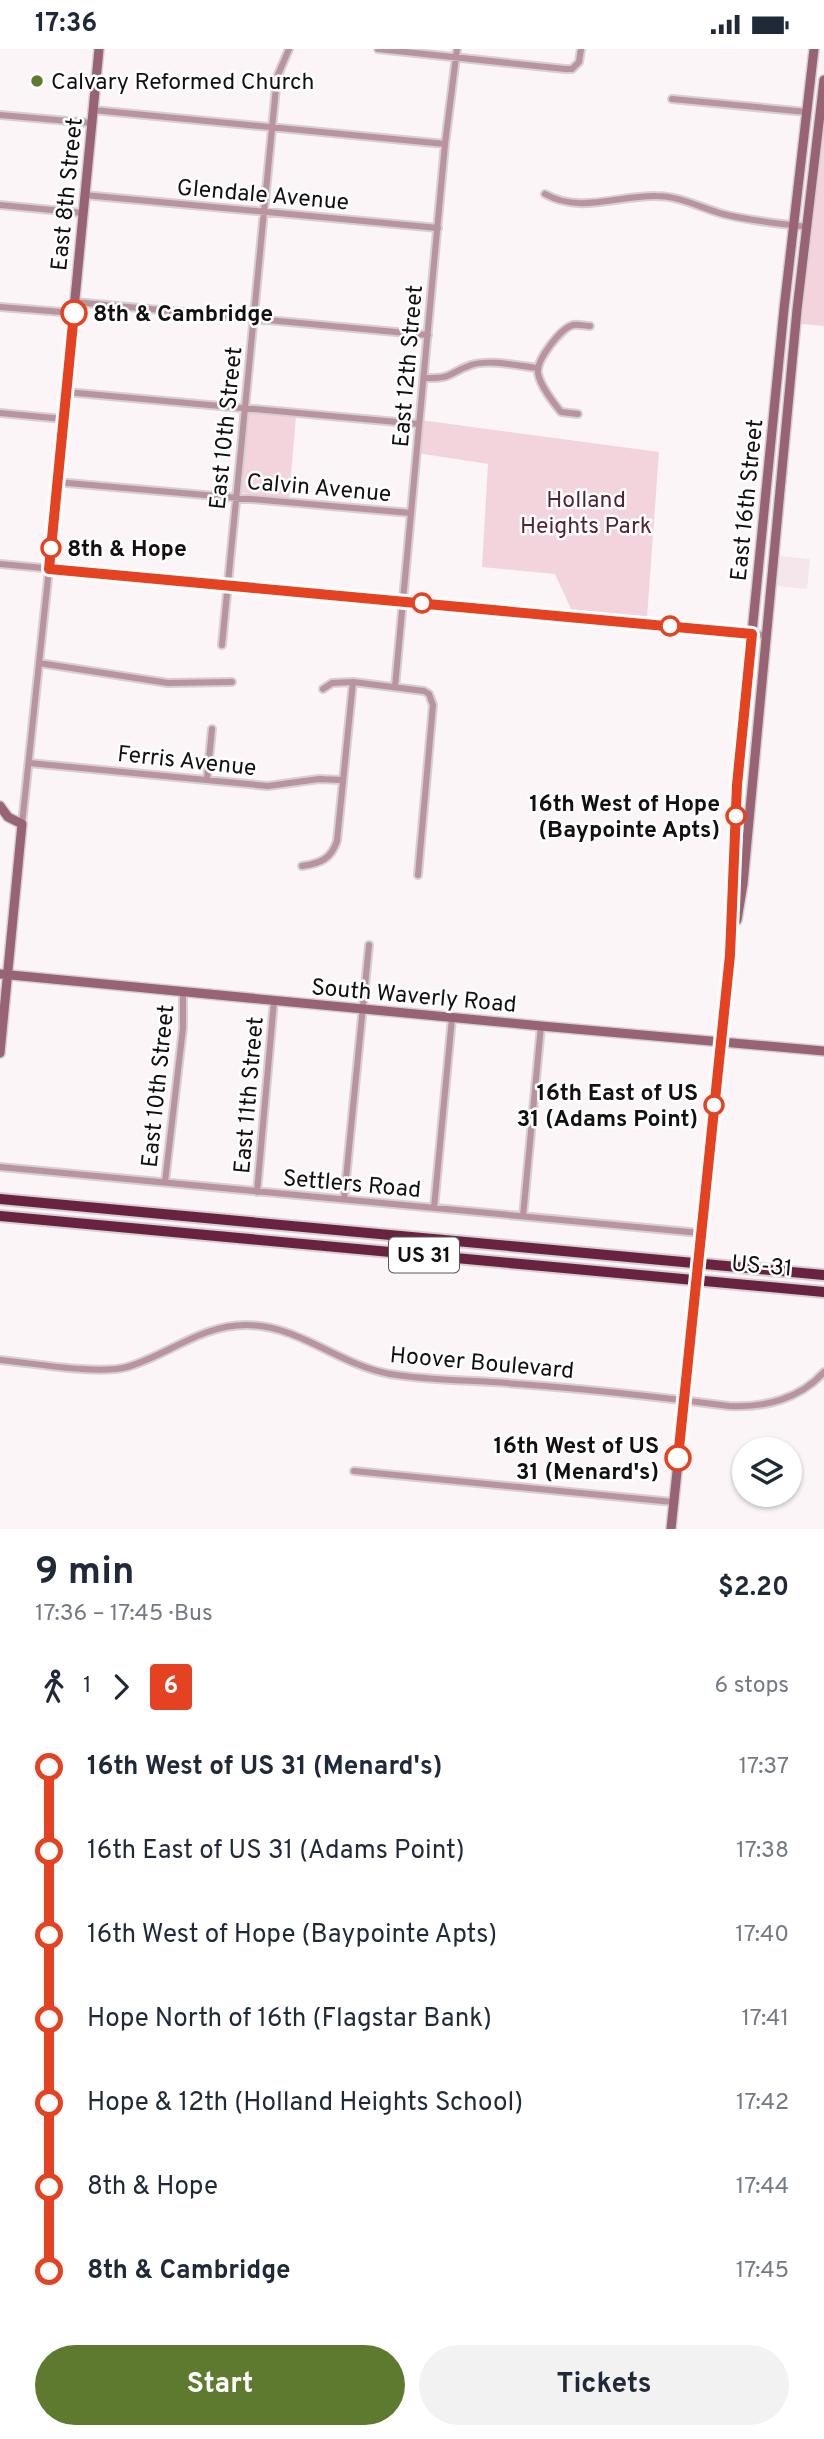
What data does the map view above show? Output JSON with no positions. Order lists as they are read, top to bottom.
{
  "streets": {
    "highway": ["US 31", "US-31"],
    "main road": ["East 8th Street", "East 16th Street", "South Waverly Road"],
    "street": [
      "Glendale Avenue",
      "East 12th Street",
      "East 10th Street",
      "Calvin Avenue",
      "Ferris Avenue",
      "East 11th Street",
      "Settlers Road",
      "Hoover Boulevard"
    ]
  },
  "crossings": [
    ["East 8th Street", "Glendale Avenue"],
    ["East 8th Street", "Calvin Avenue"],
    ["East 8th Street", "Ferris Avenue"],
    ["East 8th Street", "South Waverly Road"],
    ["Glendale Avenue", "East 12th Street"],
    ["Glendale Avenue", "East 10th Street"],
    ["East 12th Street", "Calvin Avenue"],
    ["East 10th Street", "Calvin Avenue"],
    ["East 10th Street", "South Waverly Road"],
    ["East 10th Street", "Settlers Road"],
    ["East 16th Street", "South Waverly Road"],
    ["East 16th Street", "Settlers Road"],
    ["East 16th Street", "US 31"],
    ["East 16th Street", "US-31"],
    ["East 16th Street", "Hoover Boulevard"],
    ["South Waverly Road", "East 11th Street"],
    ["East 11th Street", "Settlers Road"],
    ["US 31", "US-31"]
  ],
  "parks": ["Holland Heights Park"],
  "places": [
    "Calvary Reformed Church",
    "8th & Cambridge",
    "8th & Hope",
    "16th West of Hope (Baypointe Apts)",
    "16th East of US 31 (Adams Point)",
    "16th West of US 31 (Menard's)"
  ],
  "lines": ["bus line 6"],
  "page": {
    "status": "17:36",
    "heading": ["9 min", "17:36 – 17:45 · Bus", "$2.20"],
    "legs": ["1", "6", "6 stops"],
    "list": [
      {
        "name": "16th West of US 31 (Menard's)",
        "value": "17:37"
      },
      {
        "name": "16th East of US 31 (Adams Point)",
        "value": "17:38"
      },
      {
        "name": "16th West of Hope (Baypointe Apts)",
        "value": "17:40"
      },
      {
        "name": "Hope North of 16th (Flagstar Bank)",
        "value": "17:41"
      },
      {
        "name": "Hope & 12th (Holland Heights School)",
        "value": "17:42"
      },
      {
        "name": "8th & Hope",
        "value": "17:44"
      },
      {
        "name": "8th & Cambridge",
        "value": "17:45"
      }
    ],
    "buttons": ["Start", "Tickets"]
  }
}
